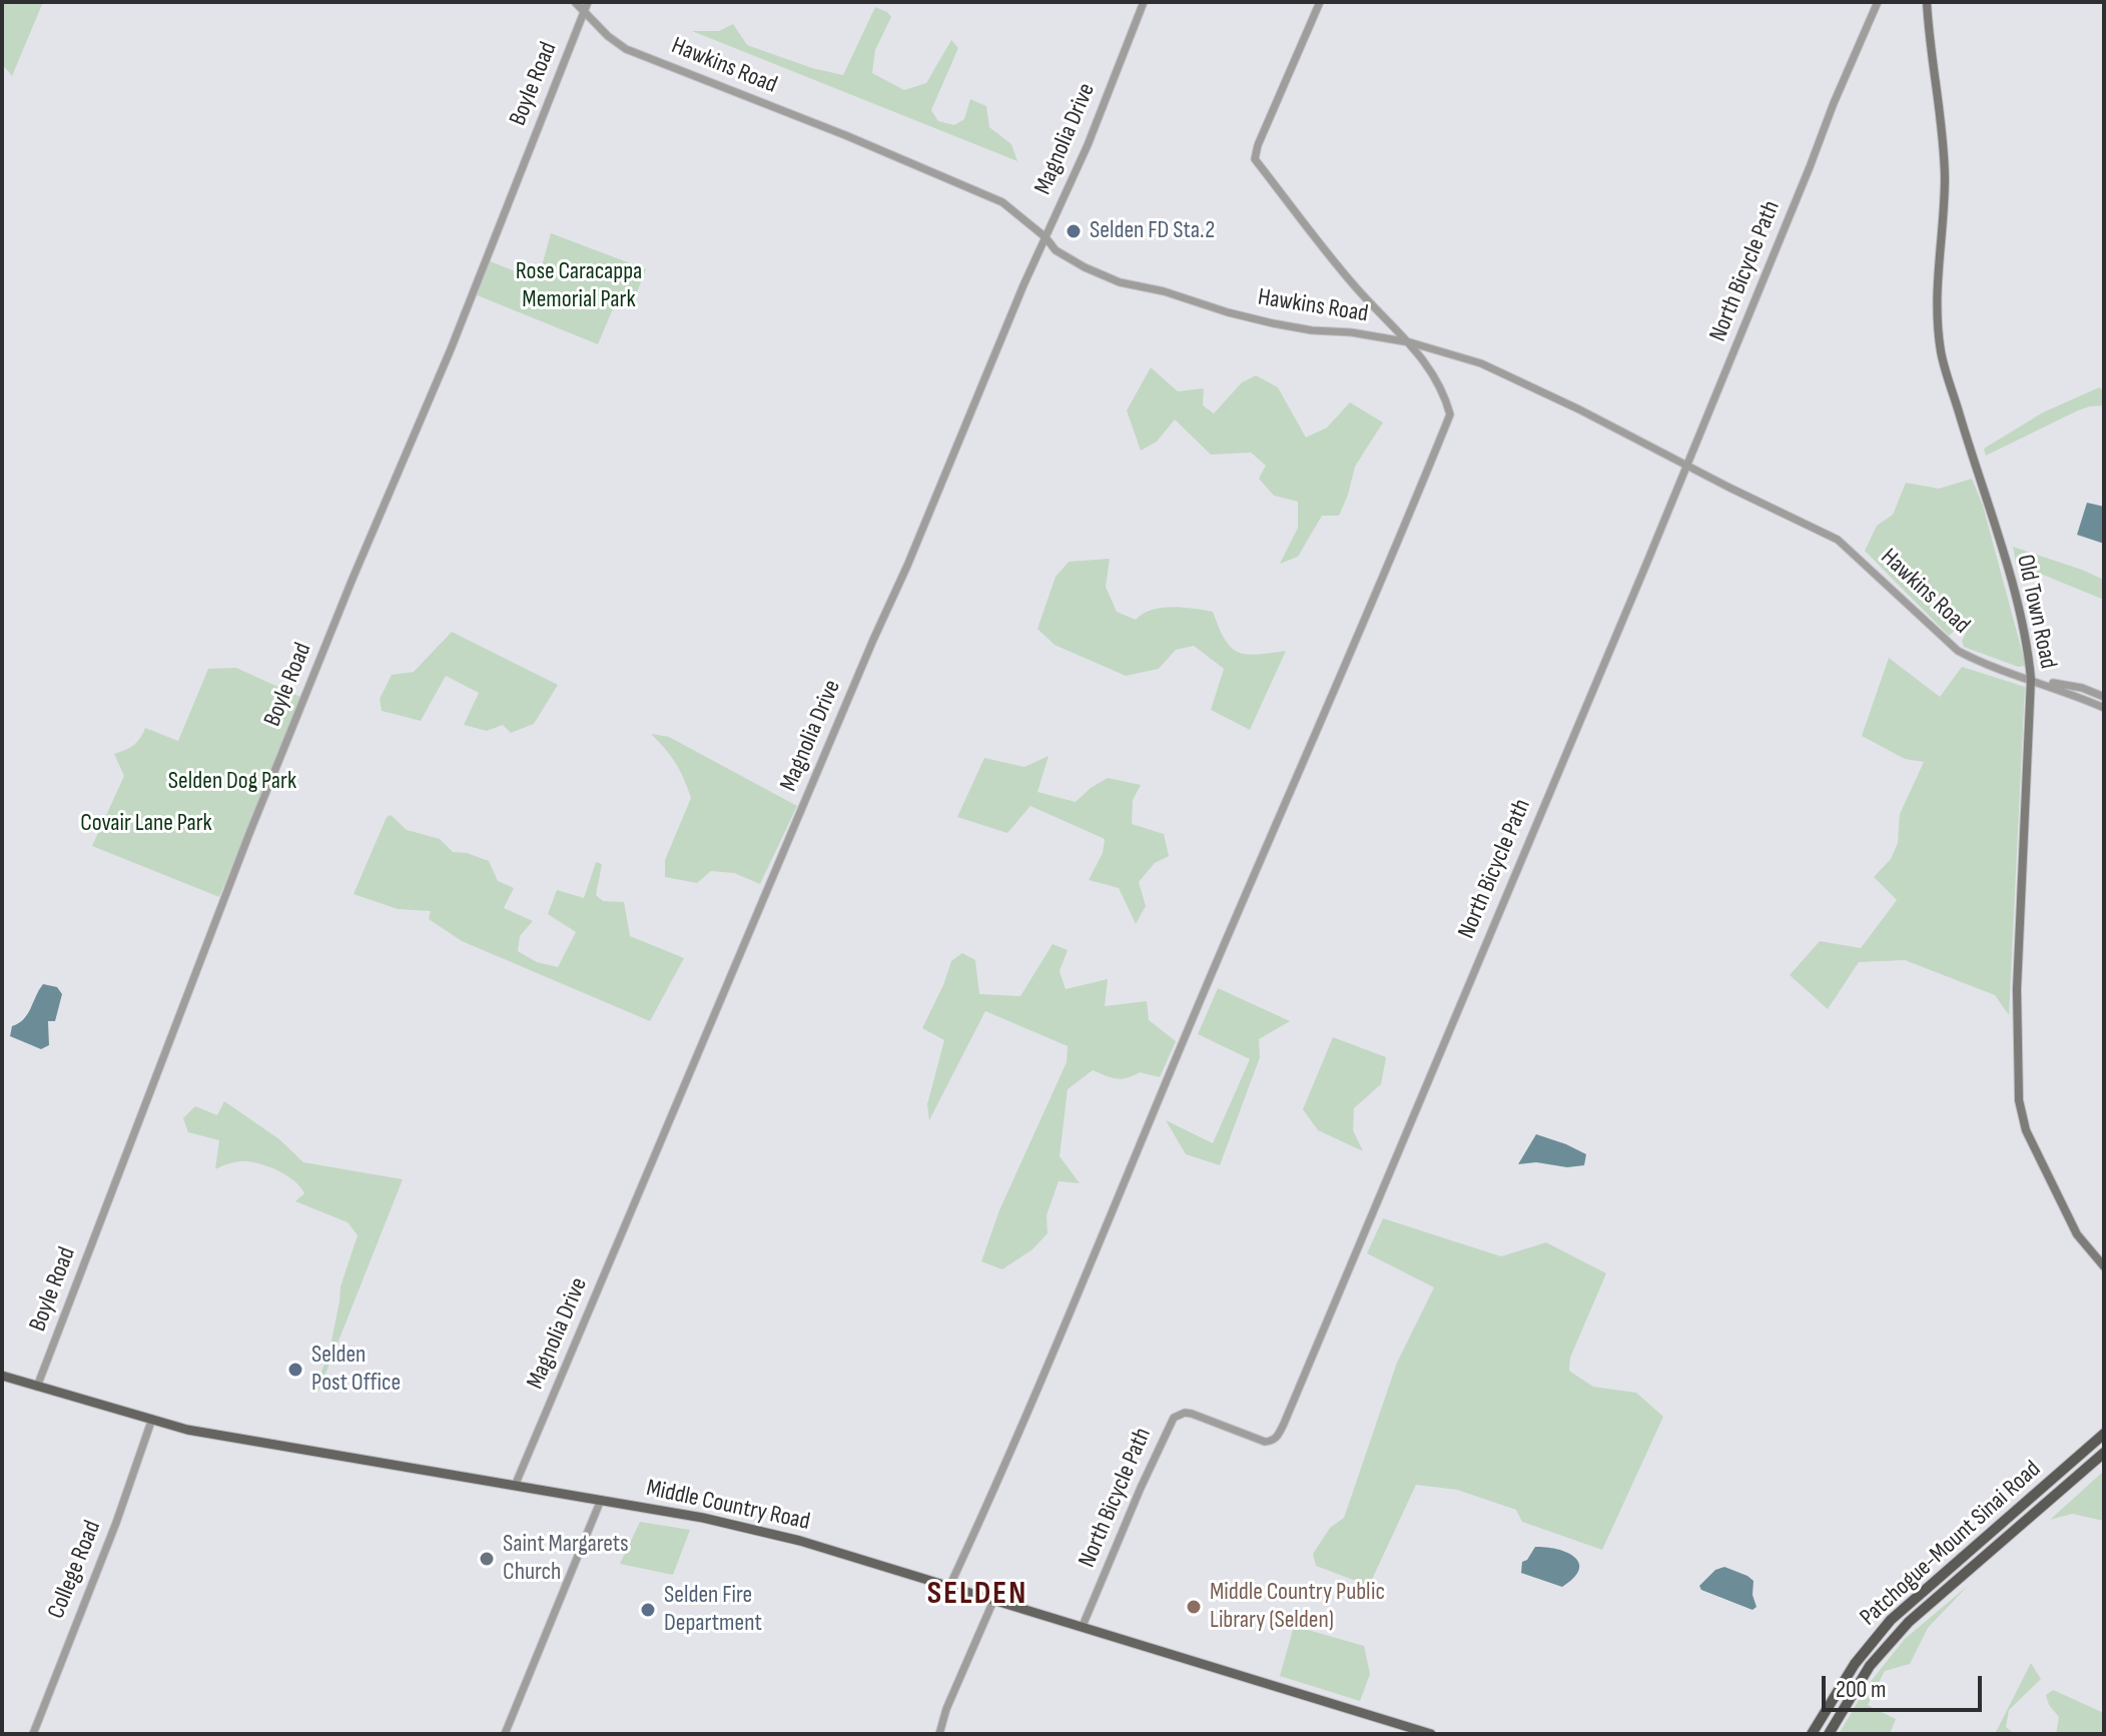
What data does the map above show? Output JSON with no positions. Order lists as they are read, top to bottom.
{
  "streets": {
    "highway": ["Patchogue-Mount Sinai Road"],
    "main road": ["Old Town Road", "Middle Country Road"],
    "street": [
      "Hawkins Road",
      "Boyle Road",
      "Magnolia Drive",
      "North Bicycle Path",
      "College Road"
    ]
  },
  "crossings": [
    ["Hawkins Road", "Boyle Road"],
    ["Hawkins Road", "Magnolia Drive"],
    ["Hawkins Road", "North Bicycle Path"],
    ["Hawkins Road", "Old Town Road"],
    ["Boyle Road", "Middle Country Road"],
    ["Magnolia Drive", "Middle Country Road"],
    ["North Bicycle Path", "Middle Country Road"],
    ["Middle Country Road", "College Road"]
  ],
  "districts": ["SELDEN"],
  "parks": ["Rose Caracappa Memorial Park", "Selden Dog Park", "Covair Lane Park"],
  "places": [
    "Selden FD Sta.2",
    "Selden Post Office",
    "Saint Margarets Church",
    "Middle Country Public Library (Selden)",
    "Selden Fire Department"
  ],
  "scale_bar": "200 m"
}
